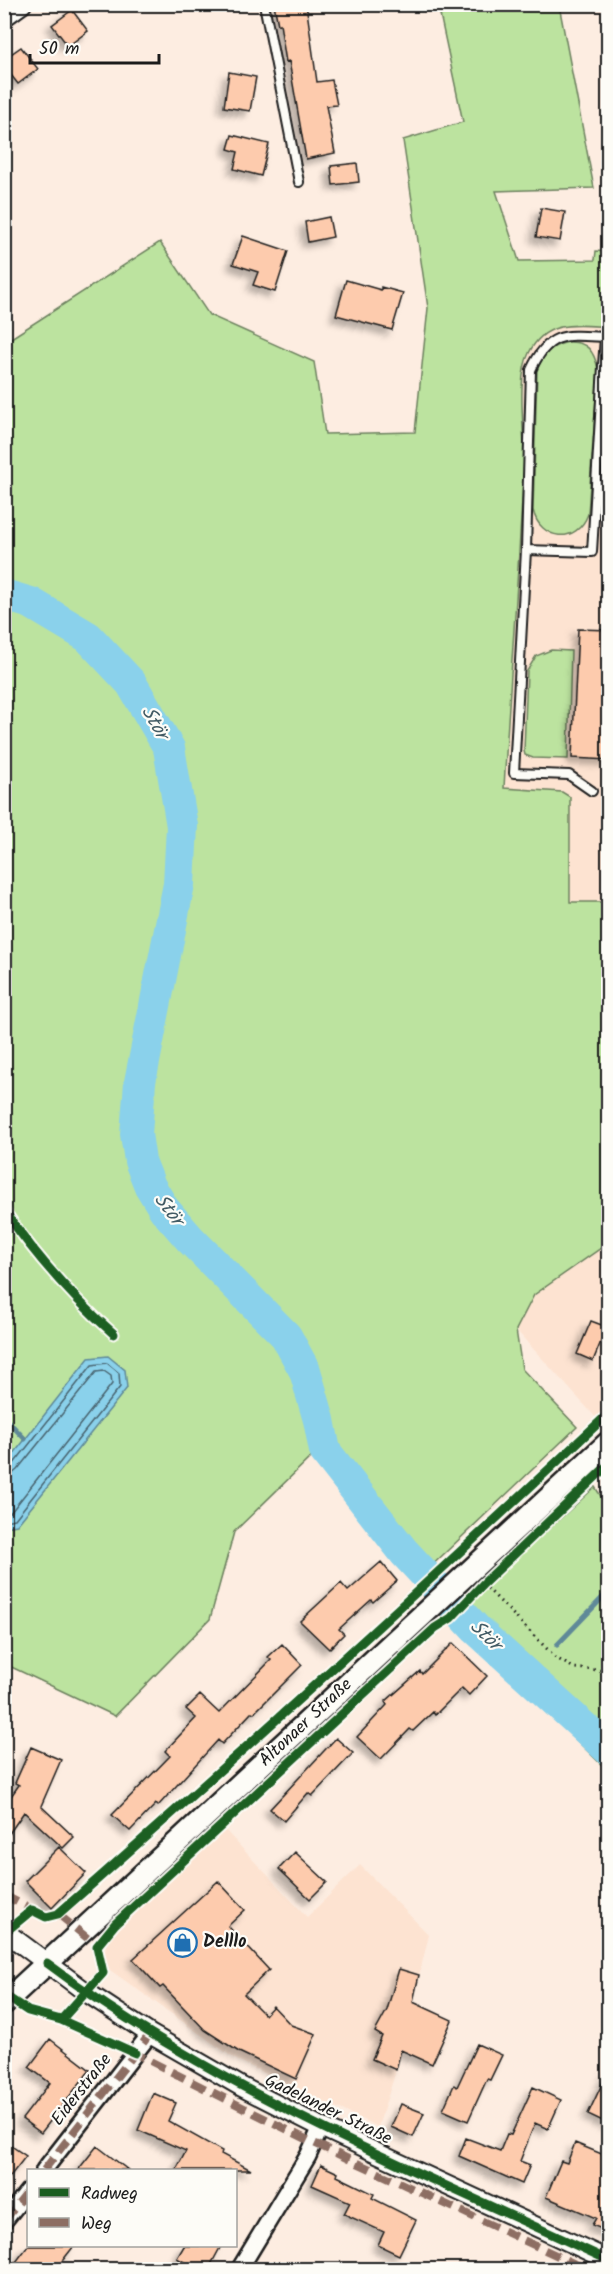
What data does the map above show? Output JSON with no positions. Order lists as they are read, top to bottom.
{
  "streets": {
    "main road": ["Altonaer Straße"],
    "street": ["Eiderstraße", "Gadelander Straße"]
  },
  "crossings": [
    ["Altonaer Straße", "Gadelander Straße"],
    ["Eiderstraße", "Gadelander Straße"]
  ],
  "water": ["Stör"],
  "places": {
    "shop": ["Delllo"]
  },
  "legend": ["Radweg", "Weg"],
  "scale_bar": "50 m"
}
